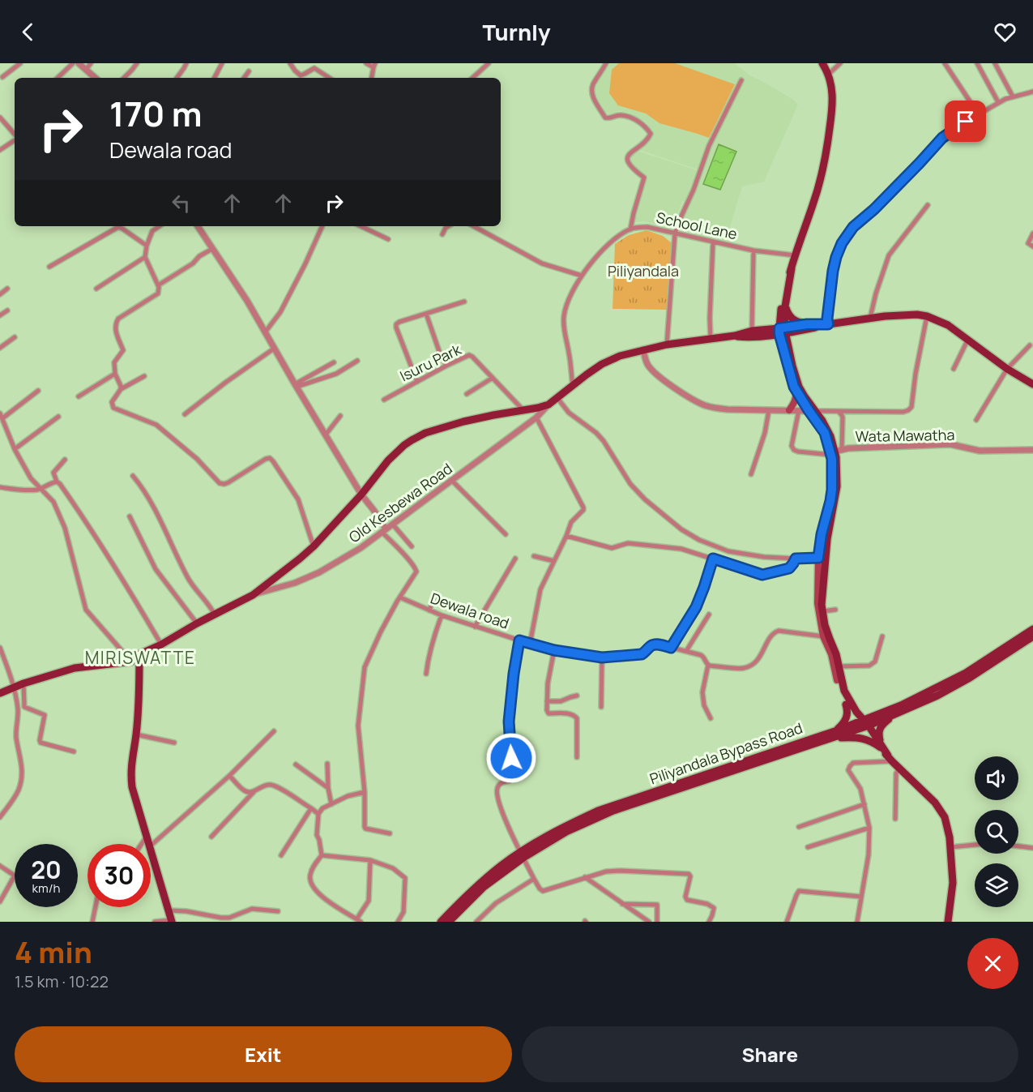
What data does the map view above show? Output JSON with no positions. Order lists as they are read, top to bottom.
{
  "streets": {
    "main road": ["Piliyandala Bypass Road"],
    "street": [
      "School Lane",
      "Isuru Park",
      "Wata Mawatha",
      "Old Kesbewa Road",
      "Dewala road"
    ]
  },
  "districts": ["MIRISWATTE"],
  "parks": ["Piliyandala"],
  "page": {
    "header": "Turnly",
    "turn": ["170 m", "Dewala road"],
    "speed": "20 km/h",
    "limit": "30",
    "heading": ["4 min", "1.5 km · 10:22"],
    "buttons": ["Exit", "Share"]
  }
}
